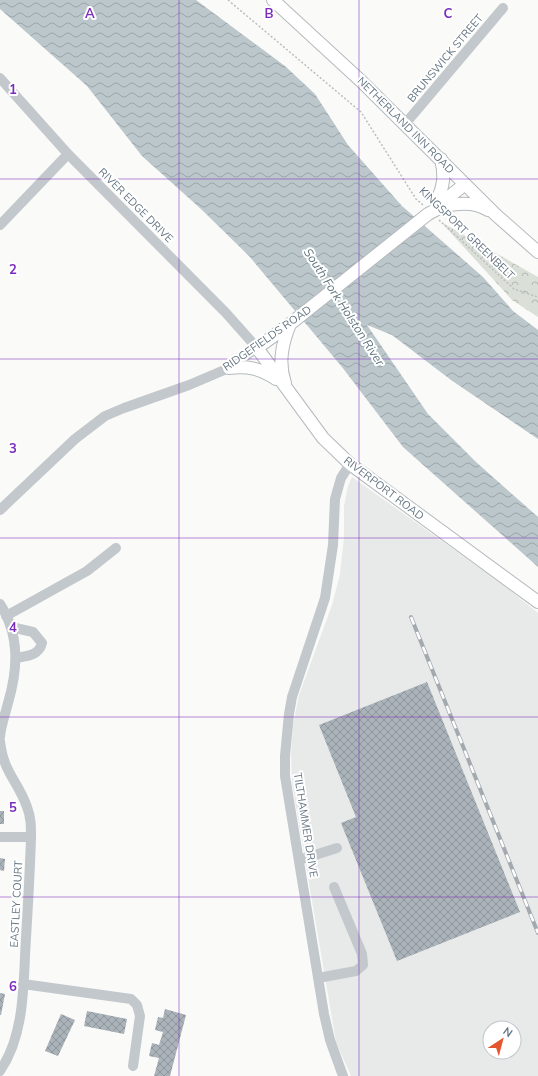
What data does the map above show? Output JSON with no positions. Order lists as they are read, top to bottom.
{
  "streets": {
    "main road": ["NETHERLAND INN ROAD", "RIDGEFIELDS ROAD", "RIVERPORT ROAD"],
    "street": [
      "BRUNSWICK STREET",
      "RIVER EDGE DRIVE",
      "TILTHAMMER DRIVE",
      "EASTLEY COURT"
    ],
    "path": ["KINGSPORT GREENBELT"]
  },
  "crossings": [
    ["BRUNSWICK STREET", "NETHERLAND INN ROAD"],
    ["NETHERLAND INN ROAD", "RIDGEFIELDS ROAD"],
    ["RIVER EDGE DRIVE", "RIDGEFIELDS ROAD"],
    ["RIVER EDGE DRIVE", "RIVERPORT ROAD"],
    ["KINGSPORT GREENBELT", "RIDGEFIELDS ROAD"],
    ["RIDGEFIELDS ROAD", "RIVERPORT ROAD"],
    ["RIVERPORT ROAD", "TILTHAMMER DRIVE"]
  ],
  "water": ["South Fork Holston River"],
  "north": "top right",
  "grid": {
    "columns": ["A", "B", "C"],
    "rows": [
      "1",
      "2",
      "3",
      "4",
      "5",
      "6"
    ]
  }
}
